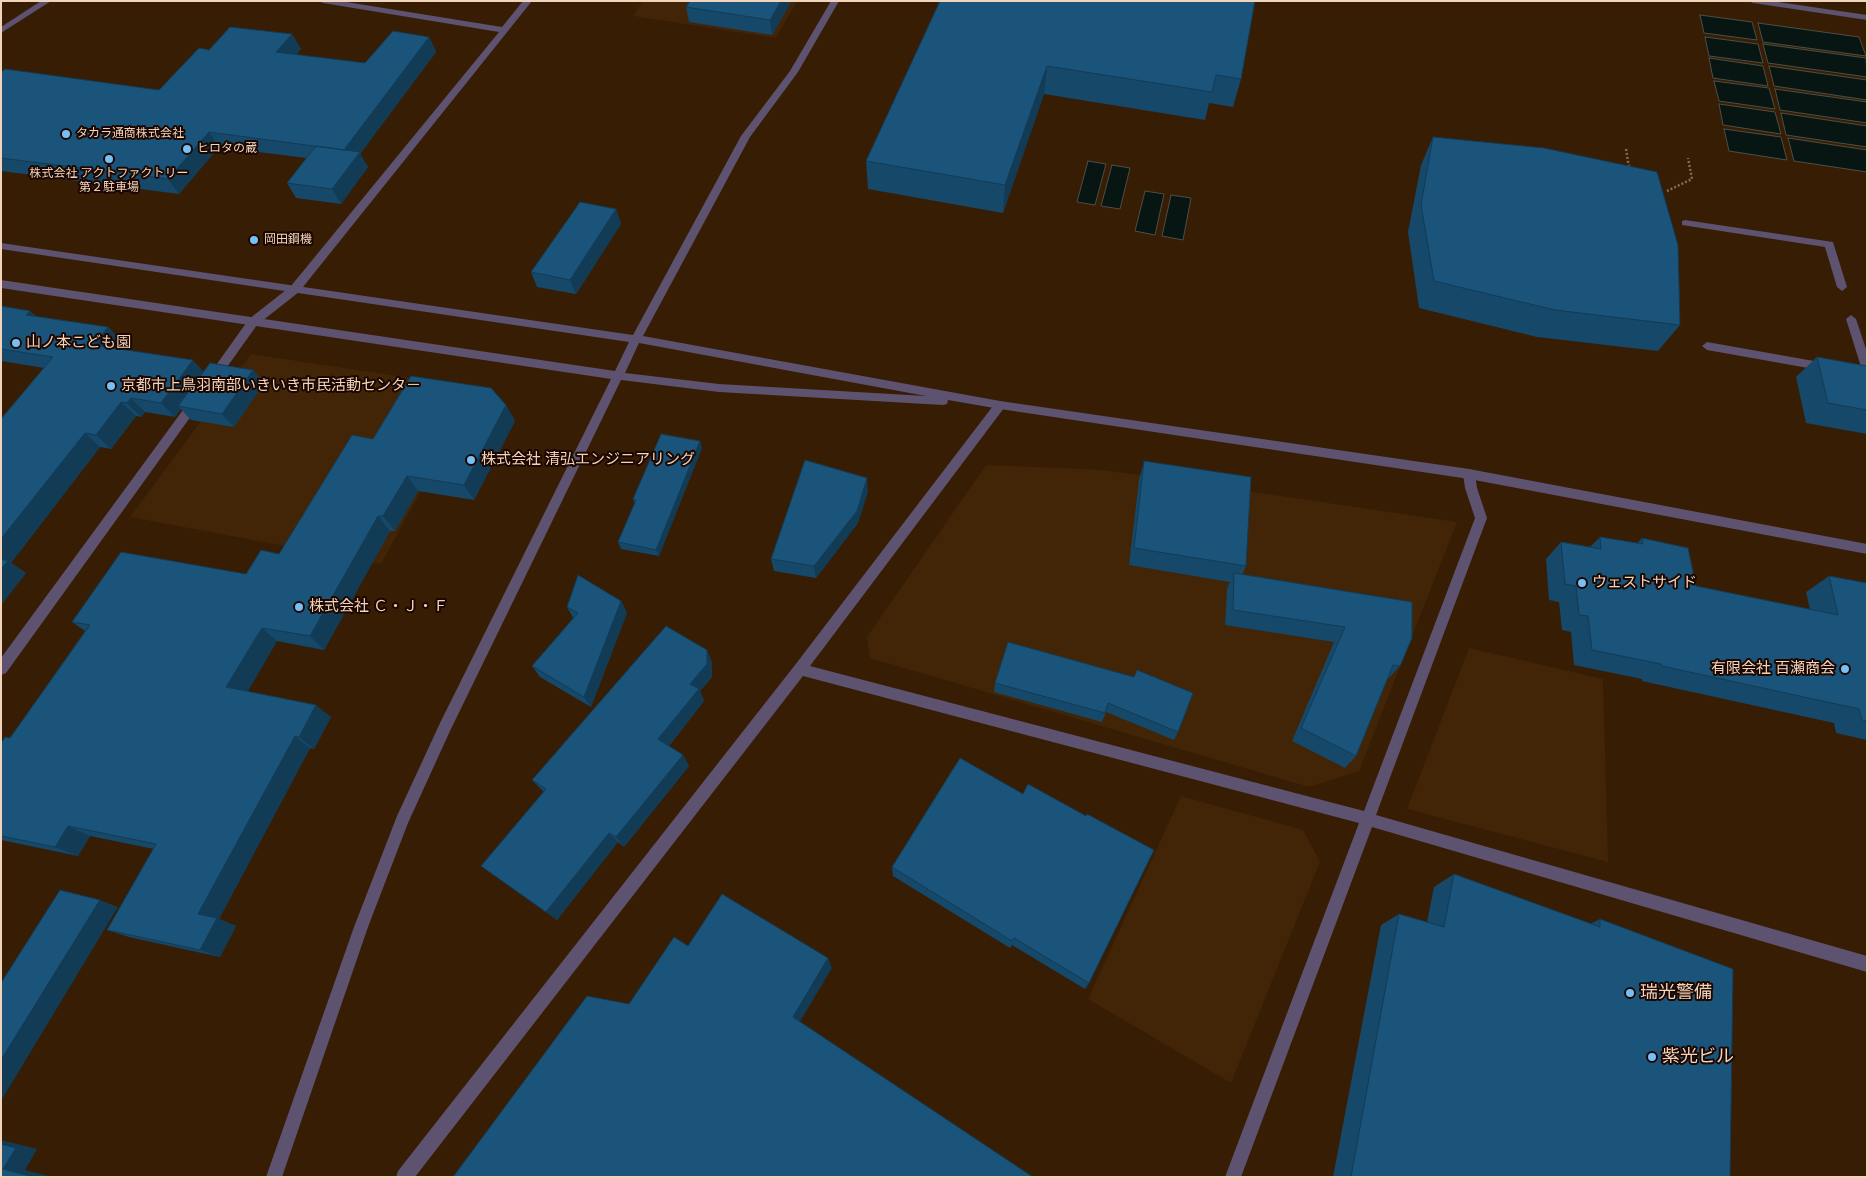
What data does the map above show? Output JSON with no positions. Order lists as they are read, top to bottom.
{
  "places": [
    "タカラ通商株式会社",
    "ヒロタの蔵",
    "株式会社 アクトファクトリー 第２駐車場",
    "岡田鋼機",
    "山ノ本こども園",
    "京都市上鳥羽南部いきいき市民活動センタ－",
    "株式会社 清弘エンジニアリング",
    "ウェストサイド",
    "株式会社 Ｃ・Ｊ・Ｆ",
    "有限会社 百瀬商会",
    "瑞光警備",
    "紫光ビル"
  ]
}
